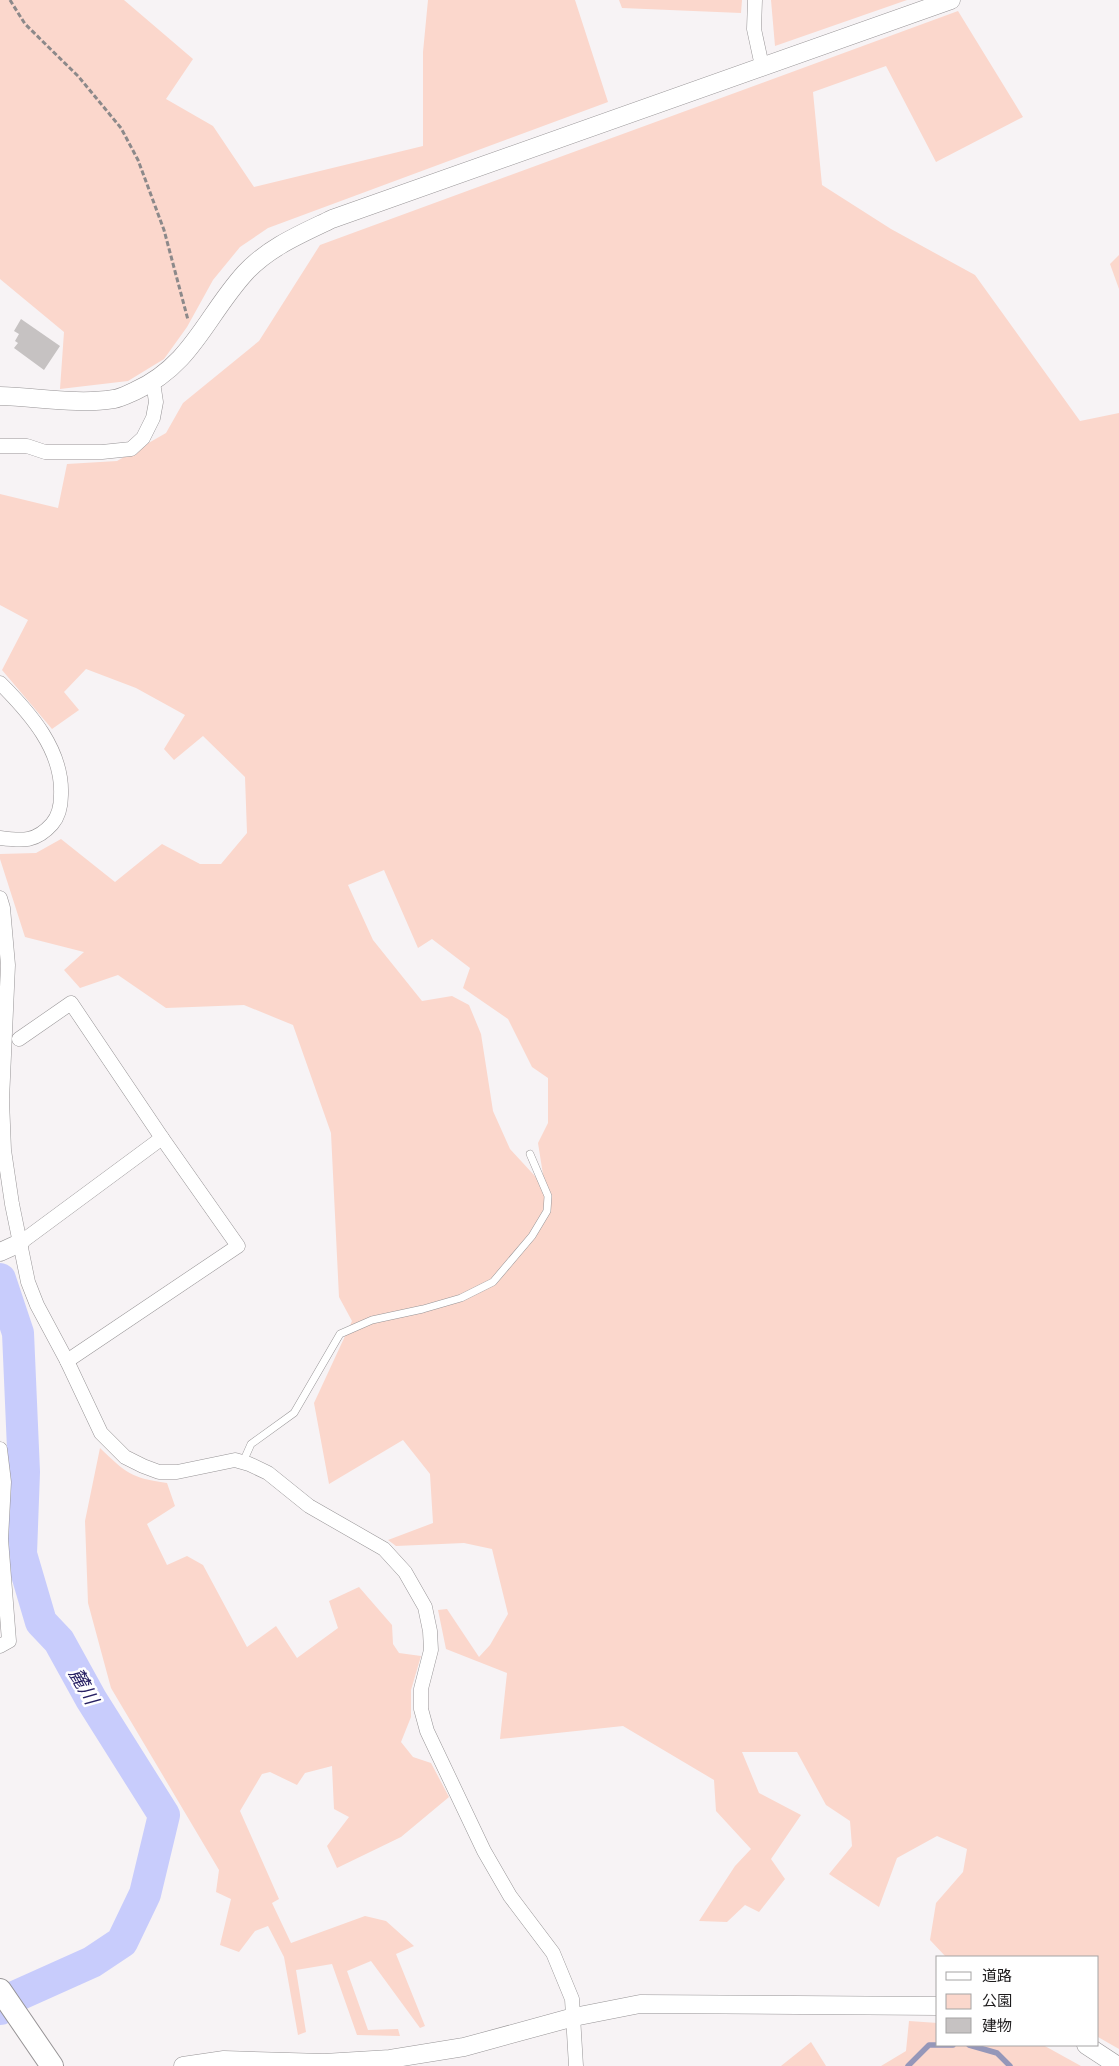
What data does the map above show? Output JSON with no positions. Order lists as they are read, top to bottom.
{
  "water": ["麓川"],
  "legend": ["道路", "公園", "建物"]
}
